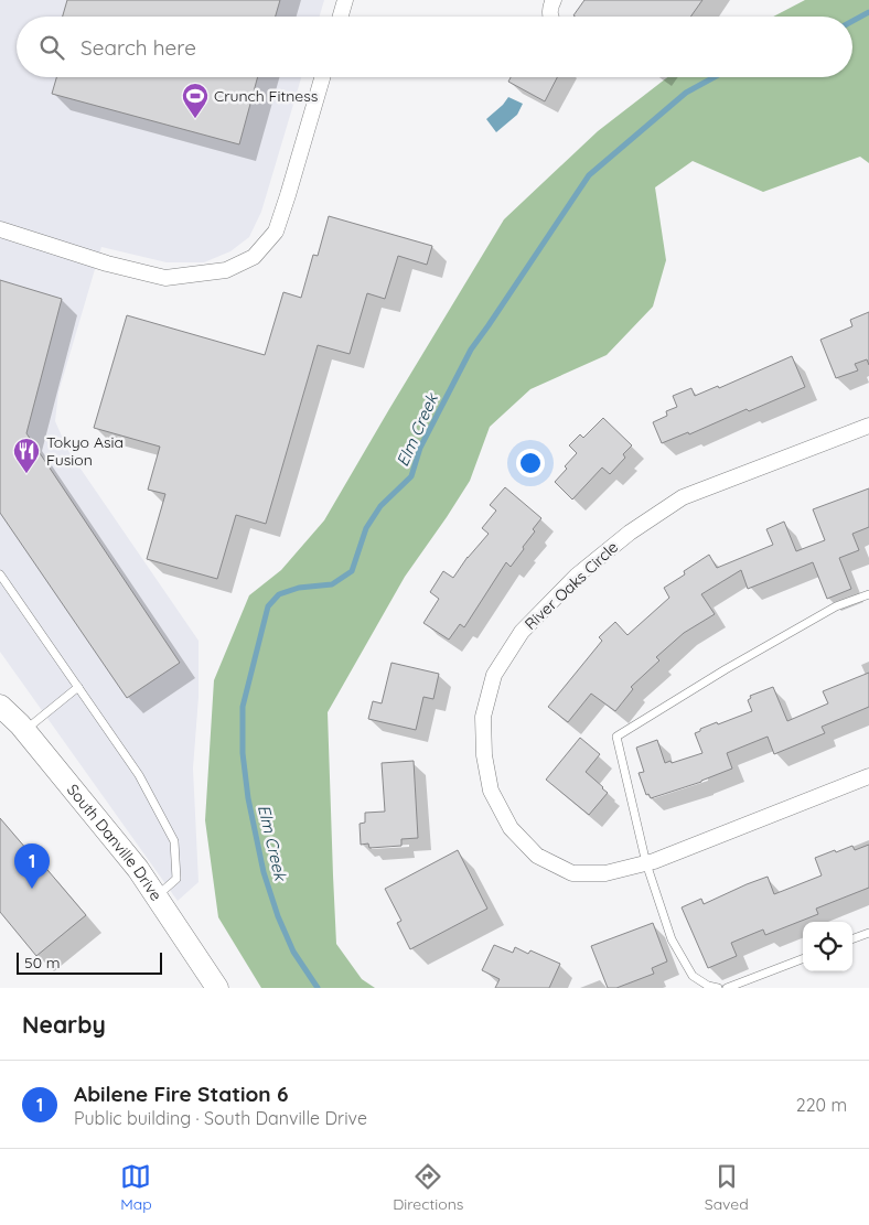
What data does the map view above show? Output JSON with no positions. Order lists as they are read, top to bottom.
{
  "streets": {
    "main road": ["South Danville Drive"],
    "street": ["River Oaks Circle"]
  },
  "water": ["Elm Creek"],
  "places": {
    "sports": ["Crunch Fitness"],
    "restaurant": ["Tokyo Asia Fusion"]
  },
  "scale_bar": "50 m",
  "page": {
    "search": "Search here",
    "pins": "1",
    "scale": "50 m",
    "heading": "Nearby",
    "list": [
      {
        "mark": "1",
        "name": "Abilene Fire Station 6",
        "note": "Public building · South Danville Drive",
        "value": "220 m"
      }
    ],
    "nav": ["Map", "Directions", "Saved"]
  }
}
